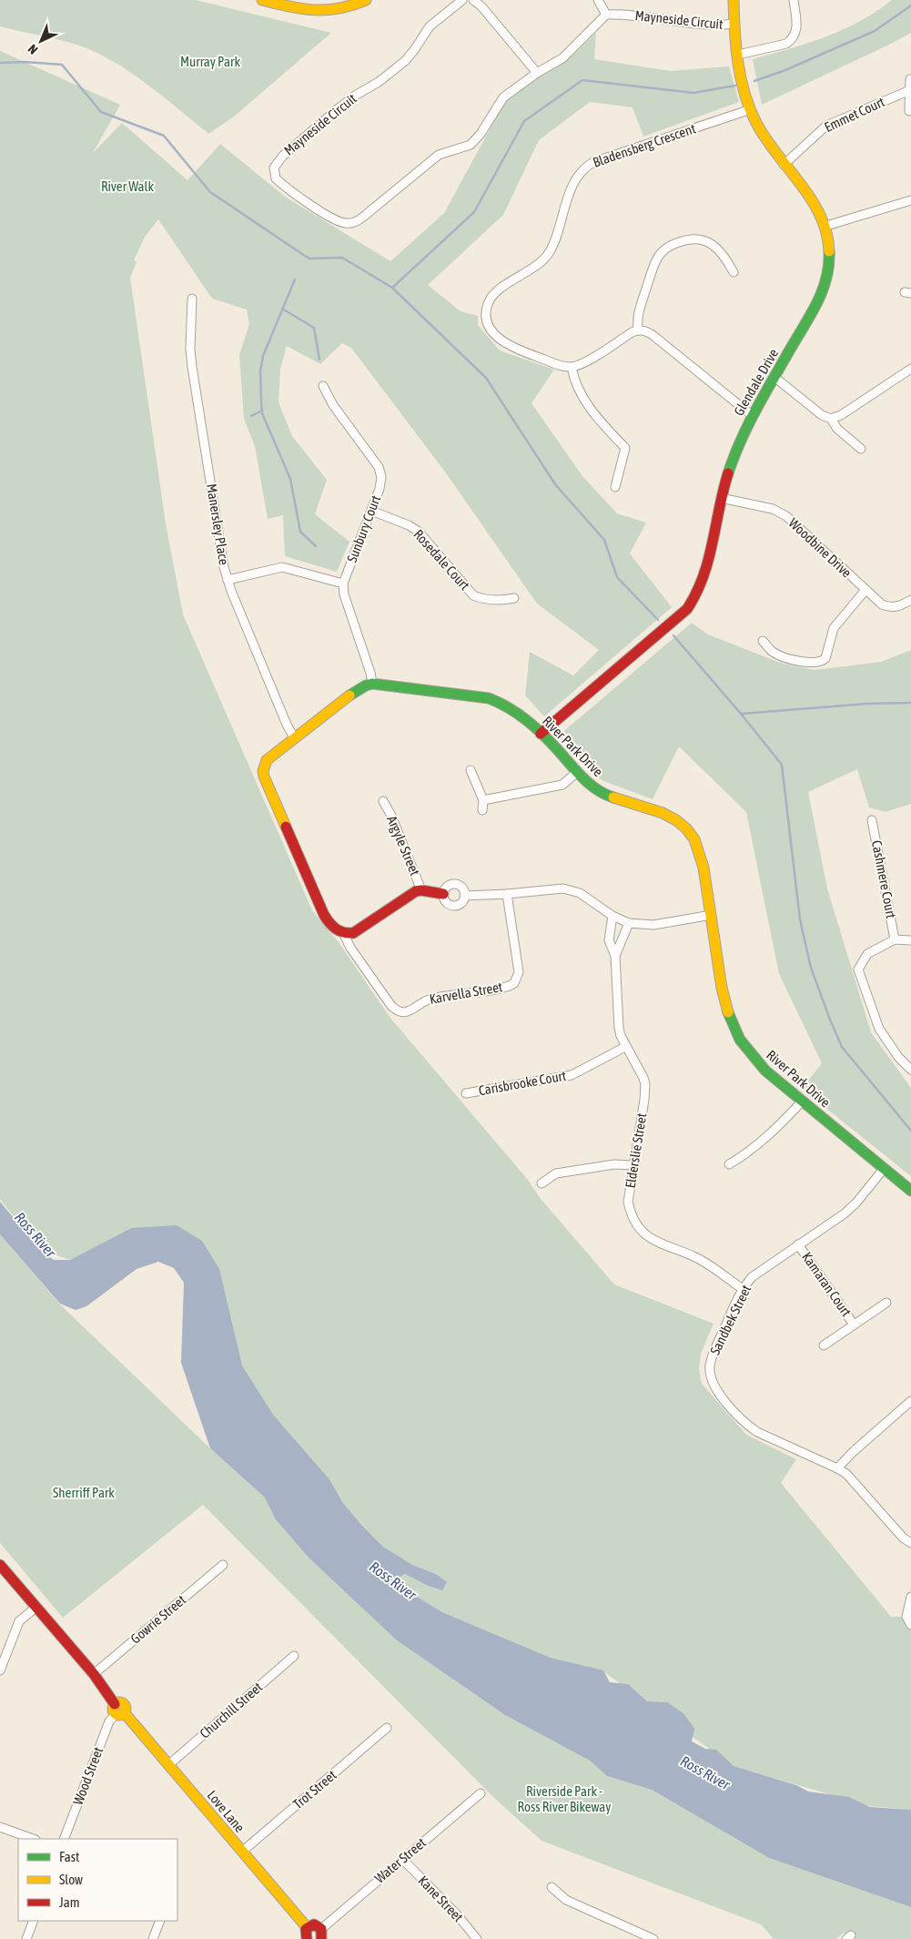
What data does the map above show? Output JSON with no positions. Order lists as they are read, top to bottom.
{
  "streets": {
    "street": [
      "Mayneside Circuit",
      "Emmet Court",
      "Bladensberg Crescent",
      "Glendale Drive",
      "Manersley Place",
      "Sunbury Court",
      "Woodbine Drive",
      "Rosedale Court",
      "River Park Drive",
      "Argyle Street",
      "Cashmere Court",
      "Karvella Street",
      "Carisbrooke Court",
      "Elderslie Street",
      "Kamaran Court",
      "Sandbek Street",
      "Gowrie Street",
      "Churchill Street",
      "Wood Street",
      "Trot Street",
      "Love Lane",
      "Water Street",
      "Kane Street"
    ]
  },
  "crossings": [
    ["Mayneside Circuit", "Glendale Drive"],
    ["Emmet Court", "Glendale Drive"],
    ["Bladensberg Crescent", "Glendale Drive"],
    ["Glendale Drive", "Woodbine Drive"],
    ["Glendale Drive", "River Park Drive"],
    ["Sunbury Court", "Rosedale Court"],
    ["River Park Drive", "Sandbek Street"],
    ["Carisbrooke Court", "Elderslie Street"],
    ["Elderslie Street", "Sandbek Street"],
    ["Kamaran Court", "Sandbek Street"],
    ["Gowrie Street", "Love Lane"],
    ["Churchill Street", "Love Lane"],
    ["Wood Street", "Love Lane"],
    ["Trot Street", "Love Lane"],
    ["Water Street", "Kane Street"]
  ],
  "water": ["Ross River"],
  "parks": [
    "Murray Park",
    "River Walk",
    "Sherriff Park",
    "Riverside Park - Ross River Bikeway"
  ],
  "legend": ["Fast", "Slow", "Jam"],
  "north": "bottom left"
}
